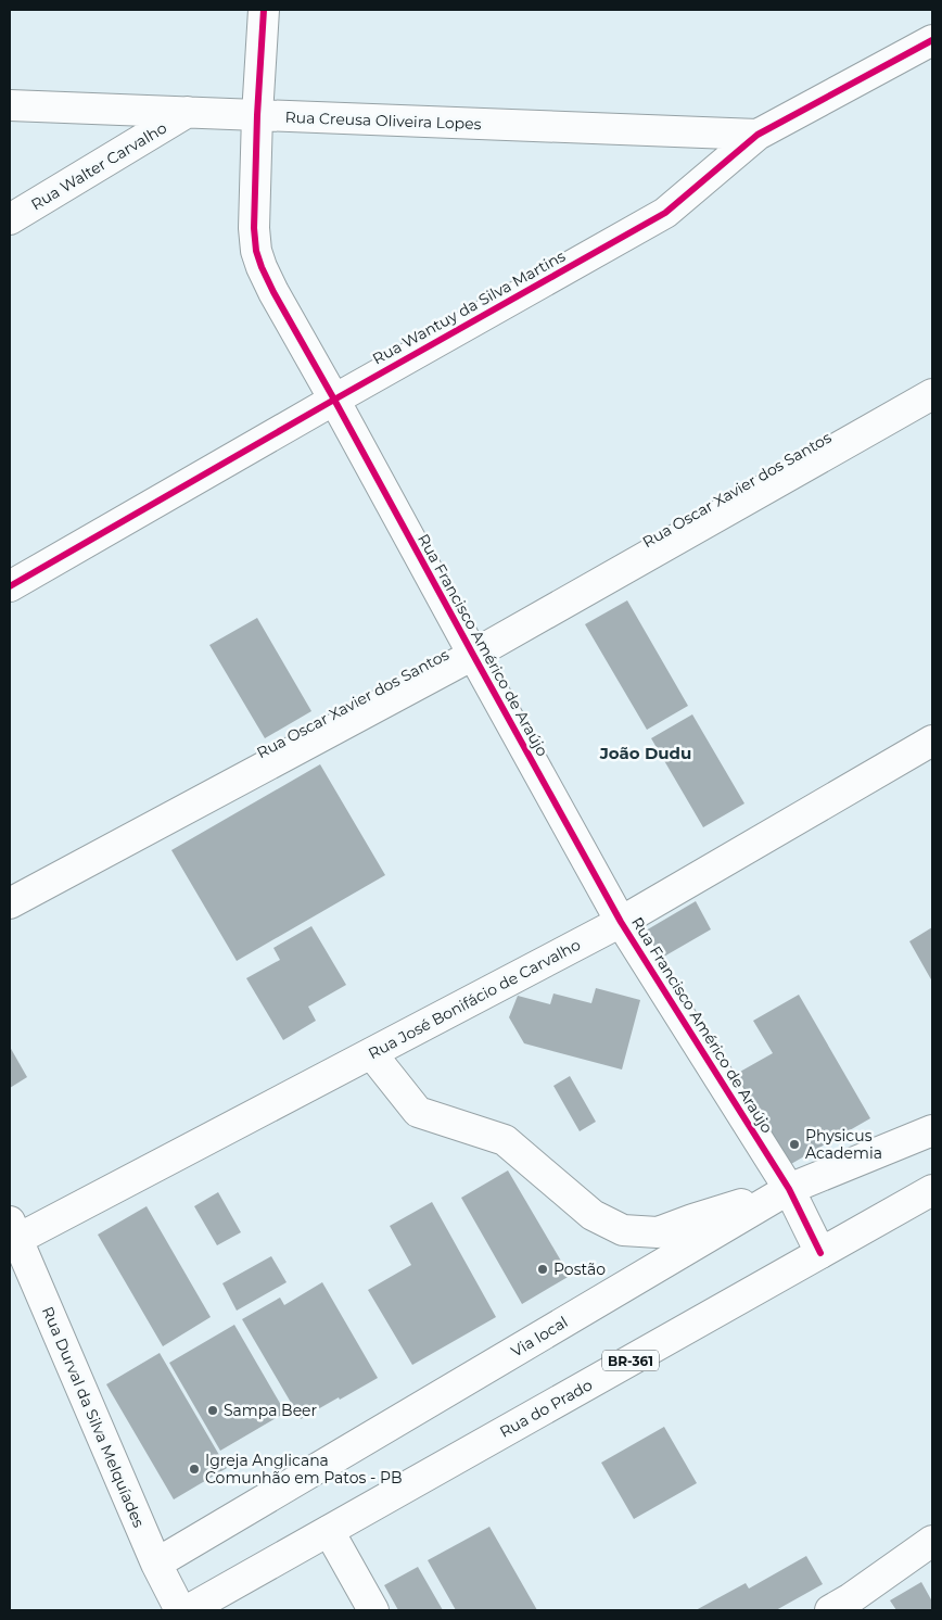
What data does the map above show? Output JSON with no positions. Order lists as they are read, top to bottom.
{
  "streets": {
    "street": [
      "Rua Creusa Oliveira Lopes",
      "Rua Walter Carvalho",
      "Rua Wantuy da Silva Martins",
      "Rua Oscar Xavier dos Santos",
      "Rua Francisco Américo de Araújo",
      "Rua José Bonifácio de Carvalho",
      "Via local",
      "BR-361",
      "Rua do Prado",
      "Rua Durval da Silva Melquíades"
    ]
  },
  "crossings": [
    ["Rua Creusa Oliveira Lopes", "Rua Walter Carvalho"],
    ["Rua Creusa Oliveira Lopes", "Rua Wantuy da Silva Martins"],
    ["Rua Creusa Oliveira Lopes", "Rua Francisco Américo de Araújo"],
    ["Rua Wantuy da Silva Martins", "Rua Francisco Américo de Araújo"],
    ["Rua Oscar Xavier dos Santos", "Rua Francisco Américo de Araújo"],
    ["Rua Francisco Américo de Araújo", "Rua José Bonifácio de Carvalho"],
    ["Rua Francisco Américo de Araújo", "Via local"],
    ["Rua Francisco Américo de Araújo", "Rua do Prado"],
    ["Rua José Bonifácio de Carvalho", "Rua Durval da Silva Melquíades"],
    ["Via local", "Rua Durval da Silva Melquíades"]
  ],
  "districts": ["João Dudu"],
  "places": [
    "Physicus Academia",
    "Postão",
    "Sampa Beer",
    "Igreja Anglicana Comunhão em Patos - PB"
  ]
}
